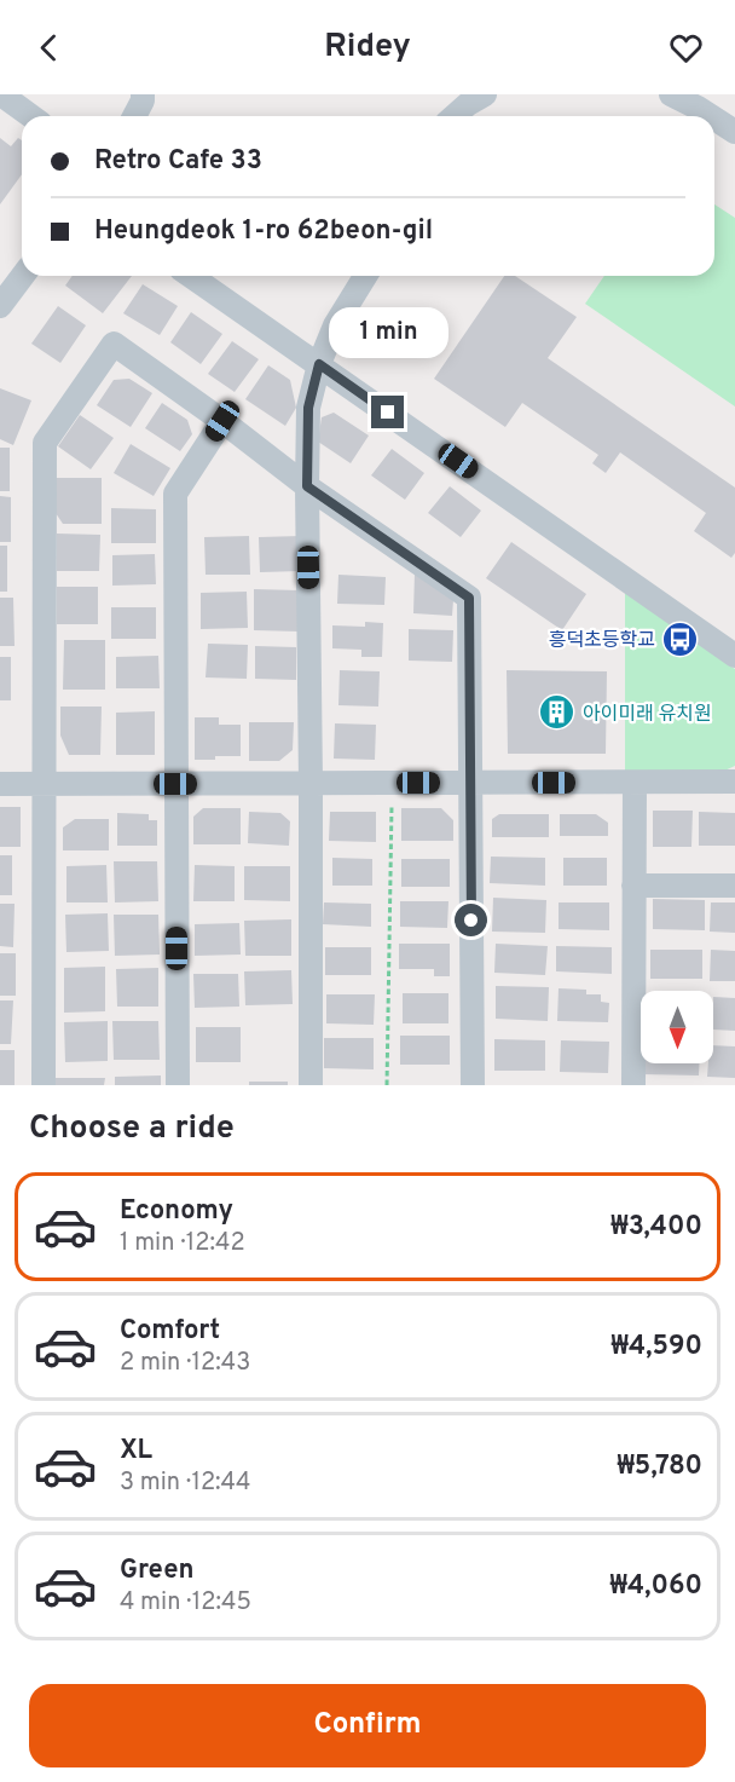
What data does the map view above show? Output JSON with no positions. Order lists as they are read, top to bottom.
{
  "places": {
    "bus stop": ["흥덕초등학교"],
    "building": ["아이미래 유치원"]
  },
  "north": "bottom",
  "page": {
    "header": "Ridey",
    "banner": ["Retro Cafe 33", "Heungdeok 1-ro 62beon-gil"],
    "bubble": "1 min",
    "heading": "Choose a ride",
    "list": [
      {
        "name": "Economy",
        "note": "1 min · 12:42",
        "value": "₩3,400"
      },
      {
        "name": "Comfort",
        "note": "2 min · 12:43",
        "value": "₩4,590"
      },
      {
        "name": "XL",
        "note": "3 min · 12:44",
        "value": "₩5,780"
      },
      {
        "name": "Green",
        "note": "4 min · 12:45",
        "value": "₩4,060"
      }
    ],
    "buttons": "Confirm"
  }
}
